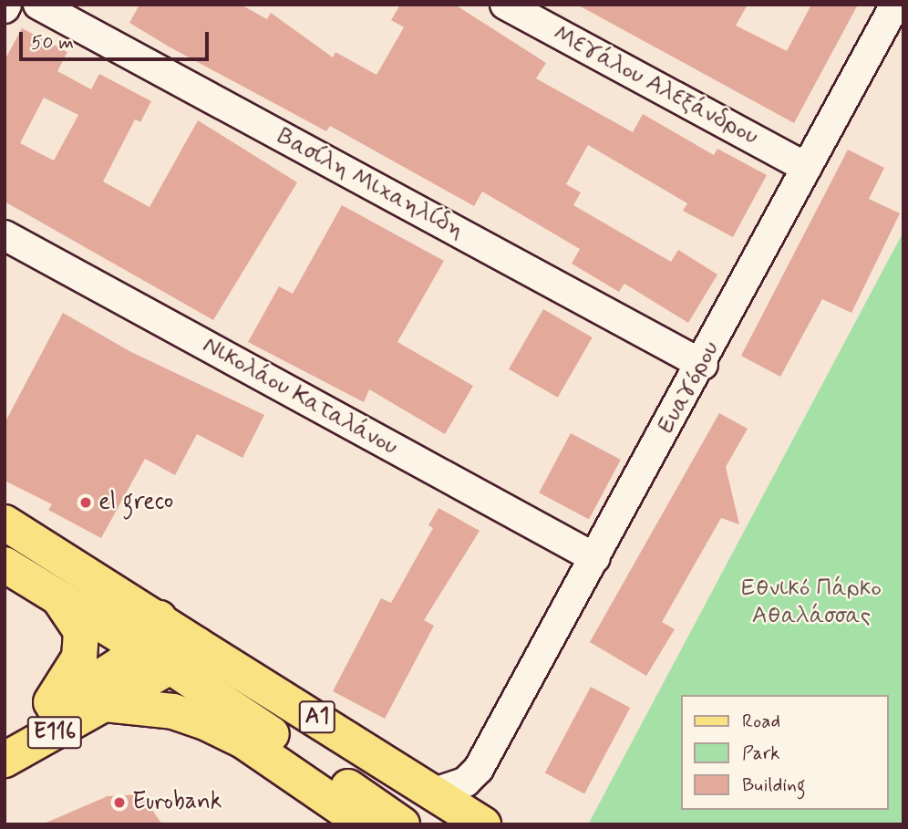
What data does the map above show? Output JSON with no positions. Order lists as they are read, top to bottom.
{
  "streets": {
    "main road": ["A1", "E116"],
    "street": [
      "Μεγάλου Αλεξάνδρου",
      "Βασίλη Μιχαηλίδη",
      "Ευαγόρου",
      "Νικολάου Καταλάνου"
    ]
  },
  "crossings": [
    ["Μεγάλου Αλεξάνδρου", "Ευαγόρου"],
    ["Βασίλη Μιχαηλίδη", "Ευαγόρου"],
    ["Ευαγόρου", "Νικολάου Καταλάνου"],
    ["Ευαγόρου", "A1"],
    ["A1", "E116"]
  ],
  "parks": ["Εθνικό Πάρκο Αθαλάσσας"],
  "places": ["el greco", "Eurobank"],
  "legend": ["Road", "Park", "Building"],
  "scale_bar": "50 m"
}
